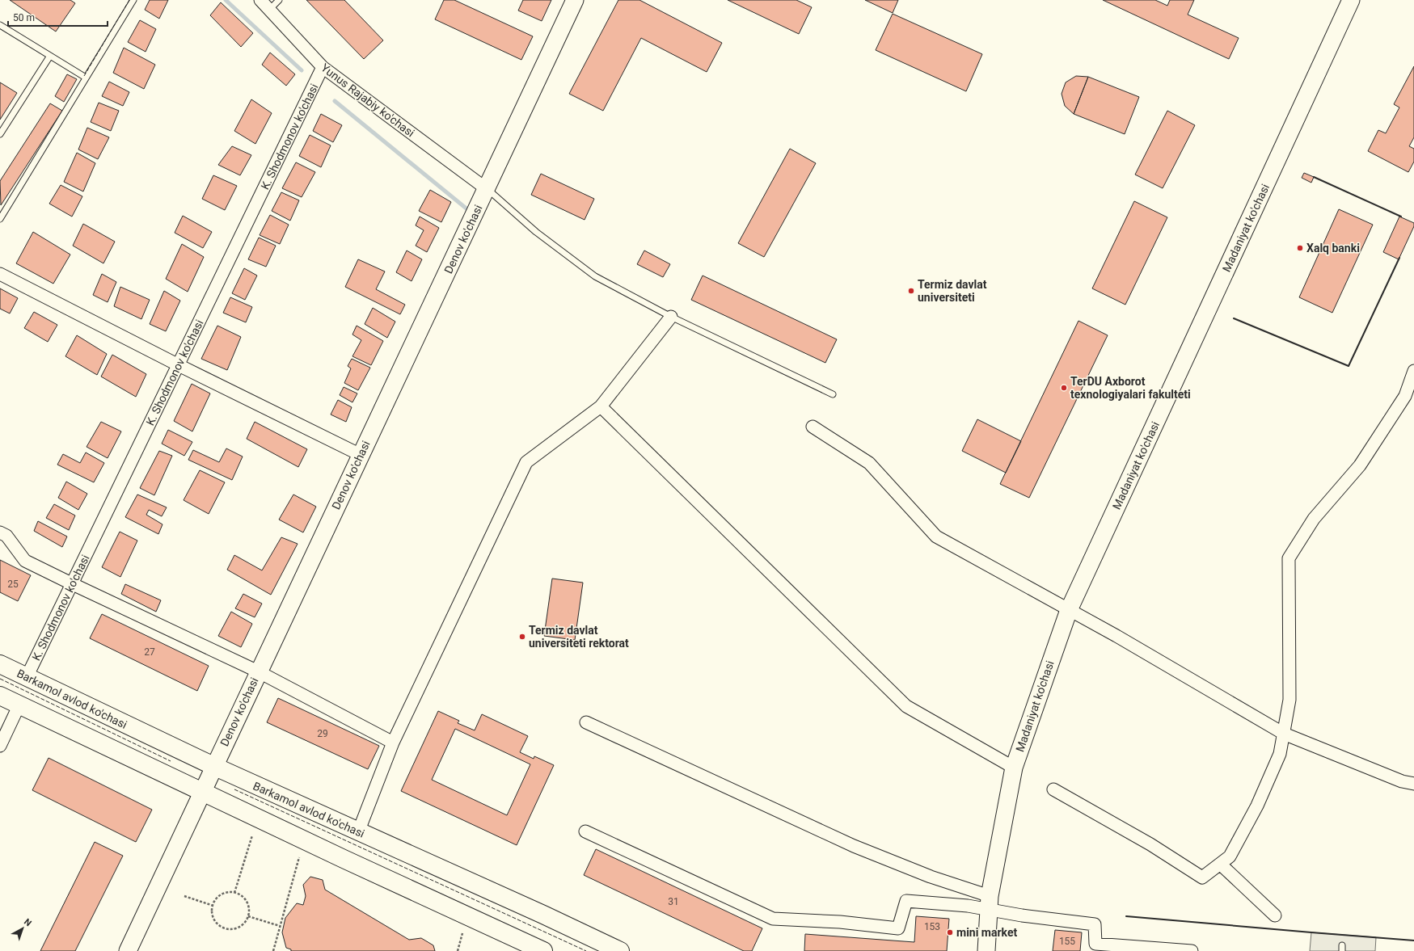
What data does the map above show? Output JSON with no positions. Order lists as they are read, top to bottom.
{
  "streets": {
    "main road": ["Barkamol avlod ko'chasi"],
    "street": [
      "Yunus Rajabiy ko'chasi",
      "K. Shodmonov ko'chasi",
      "Madaniyat ko'chasi",
      "Denov ko'chasi"
    ]
  },
  "crossings": [
    ["Yunus Rajabiy ko'chasi", "K. Shodmonov ko'chasi"],
    ["Yunus Rajabiy ko'chasi", "Denov ko'chasi"],
    ["K. Shodmonov ko'chasi", "Barkamol avlod ko'chasi"],
    ["Denov ko'chasi", "Barkamol avlod ko'chasi"]
  ],
  "places": [
    "Xalq banki",
    "Termiz davlat universiteti",
    "TerDU Axborot texnologiyalari fakulteti",
    "Termiz davlat universiteti rektorat",
    "mini market"
  ],
  "house_numbers": [
    "25",
    "27",
    "29",
    "31",
    "153",
    "155"
  ],
  "scale_bar": "50 m",
  "north": "top right"
}
